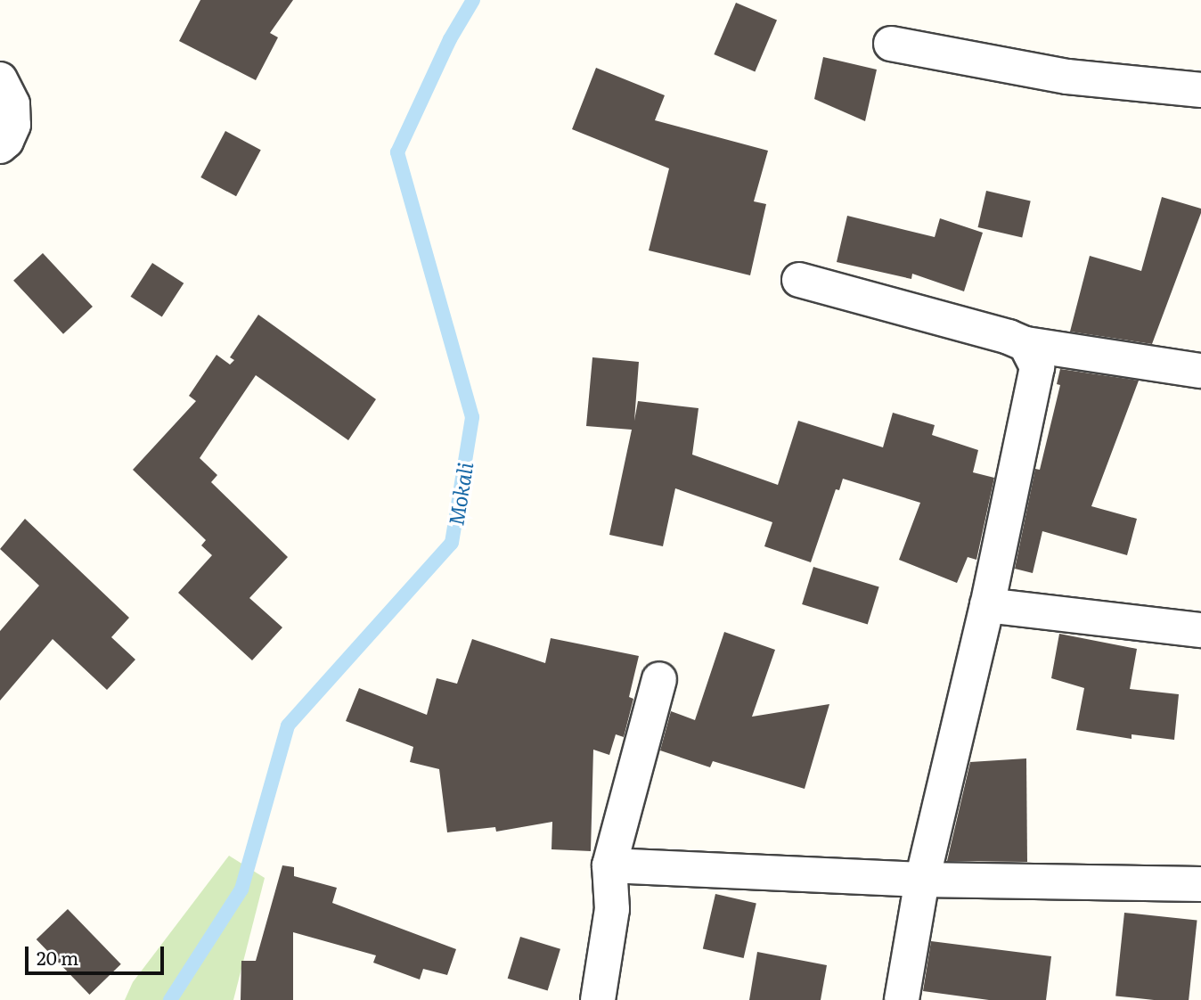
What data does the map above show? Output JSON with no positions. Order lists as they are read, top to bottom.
{
  "water": ["Mokali"],
  "scale_bar": "20 m"
}
